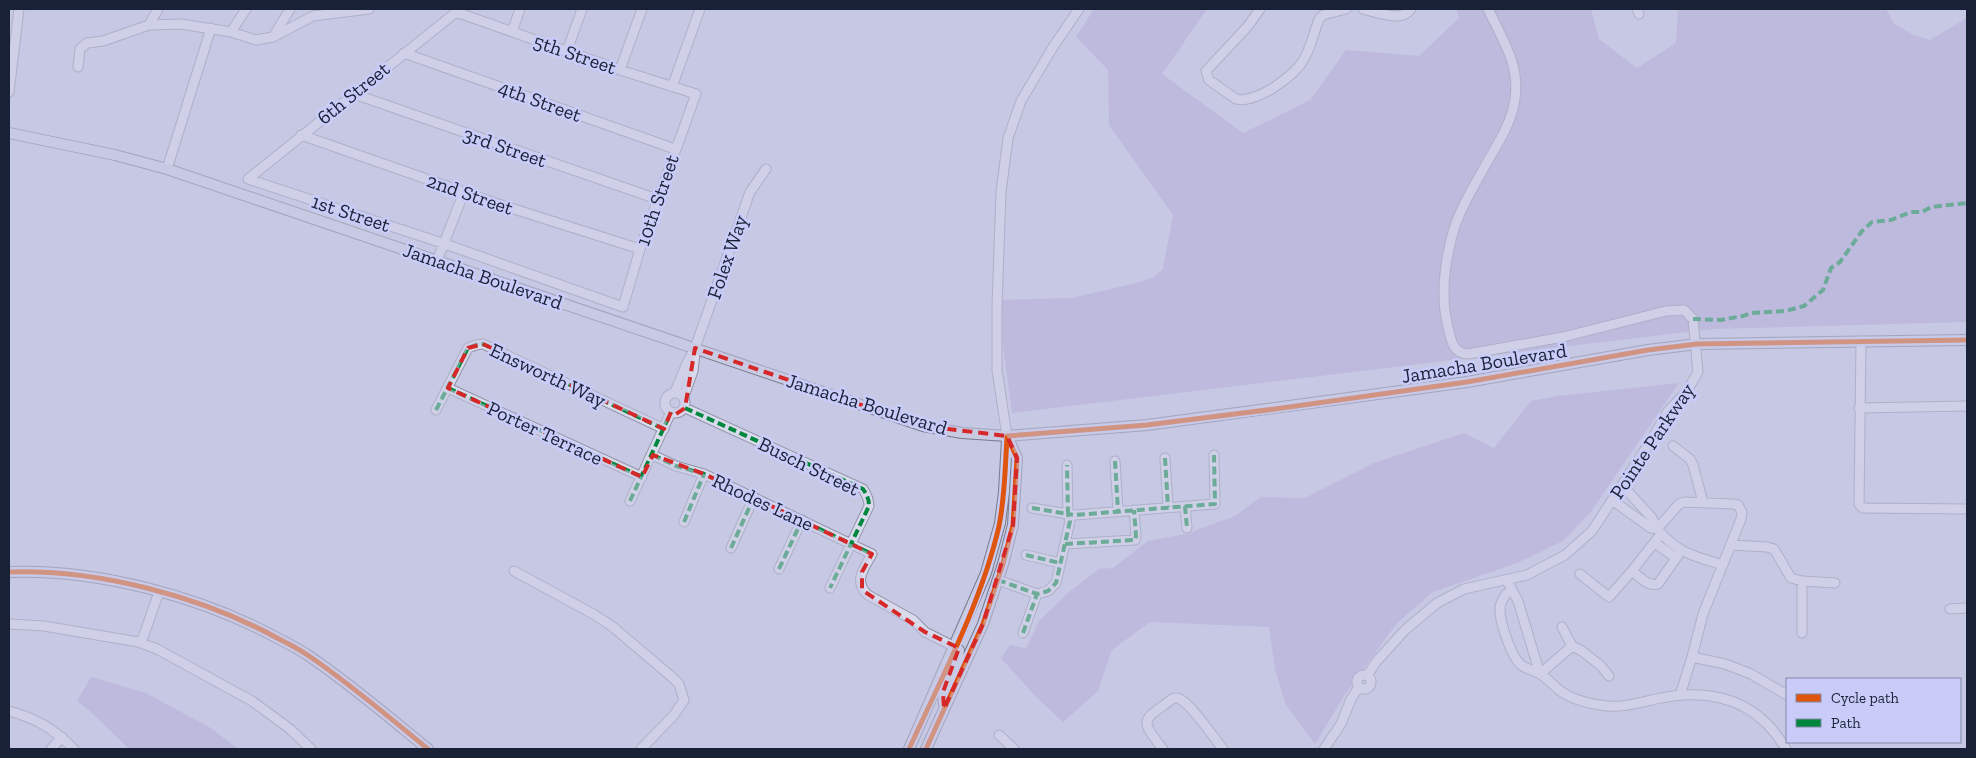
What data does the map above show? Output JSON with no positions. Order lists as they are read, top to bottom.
{
  "streets": {
    "main road": ["Jamacha Boulevard"],
    "street": [
      "5th Street",
      "6th Street",
      "4th Street",
      "3rd Street",
      "2nd Street",
      "10th Street",
      "1st Street",
      "Folex Way",
      "Ensworth Way",
      "Porter Terrace",
      "Pointe Parkway",
      "Busch Street",
      "Rhodes Lane"
    ]
  },
  "crossings": [
    ["5th Street", "6th Street"],
    ["5th Street", "10th Street"],
    ["6th Street", "4th Street"],
    ["6th Street", "3rd Street"],
    ["6th Street", "2nd Street"],
    ["6th Street", "1st Street"],
    ["4th Street", "10th Street"],
    ["3rd Street", "10th Street"],
    ["2nd Street", "10th Street"],
    ["10th Street", "1st Street"],
    ["Folex Way", "Jamacha Boulevard"],
    ["Folex Way", "Busch Street"],
    ["Jamacha Boulevard", "Pointe Parkway"],
    ["Ensworth Way", "Porter Terrace"],
    ["Busch Street", "Rhodes Lane"]
  ],
  "legend": ["Cycle path", "Path"]
}
